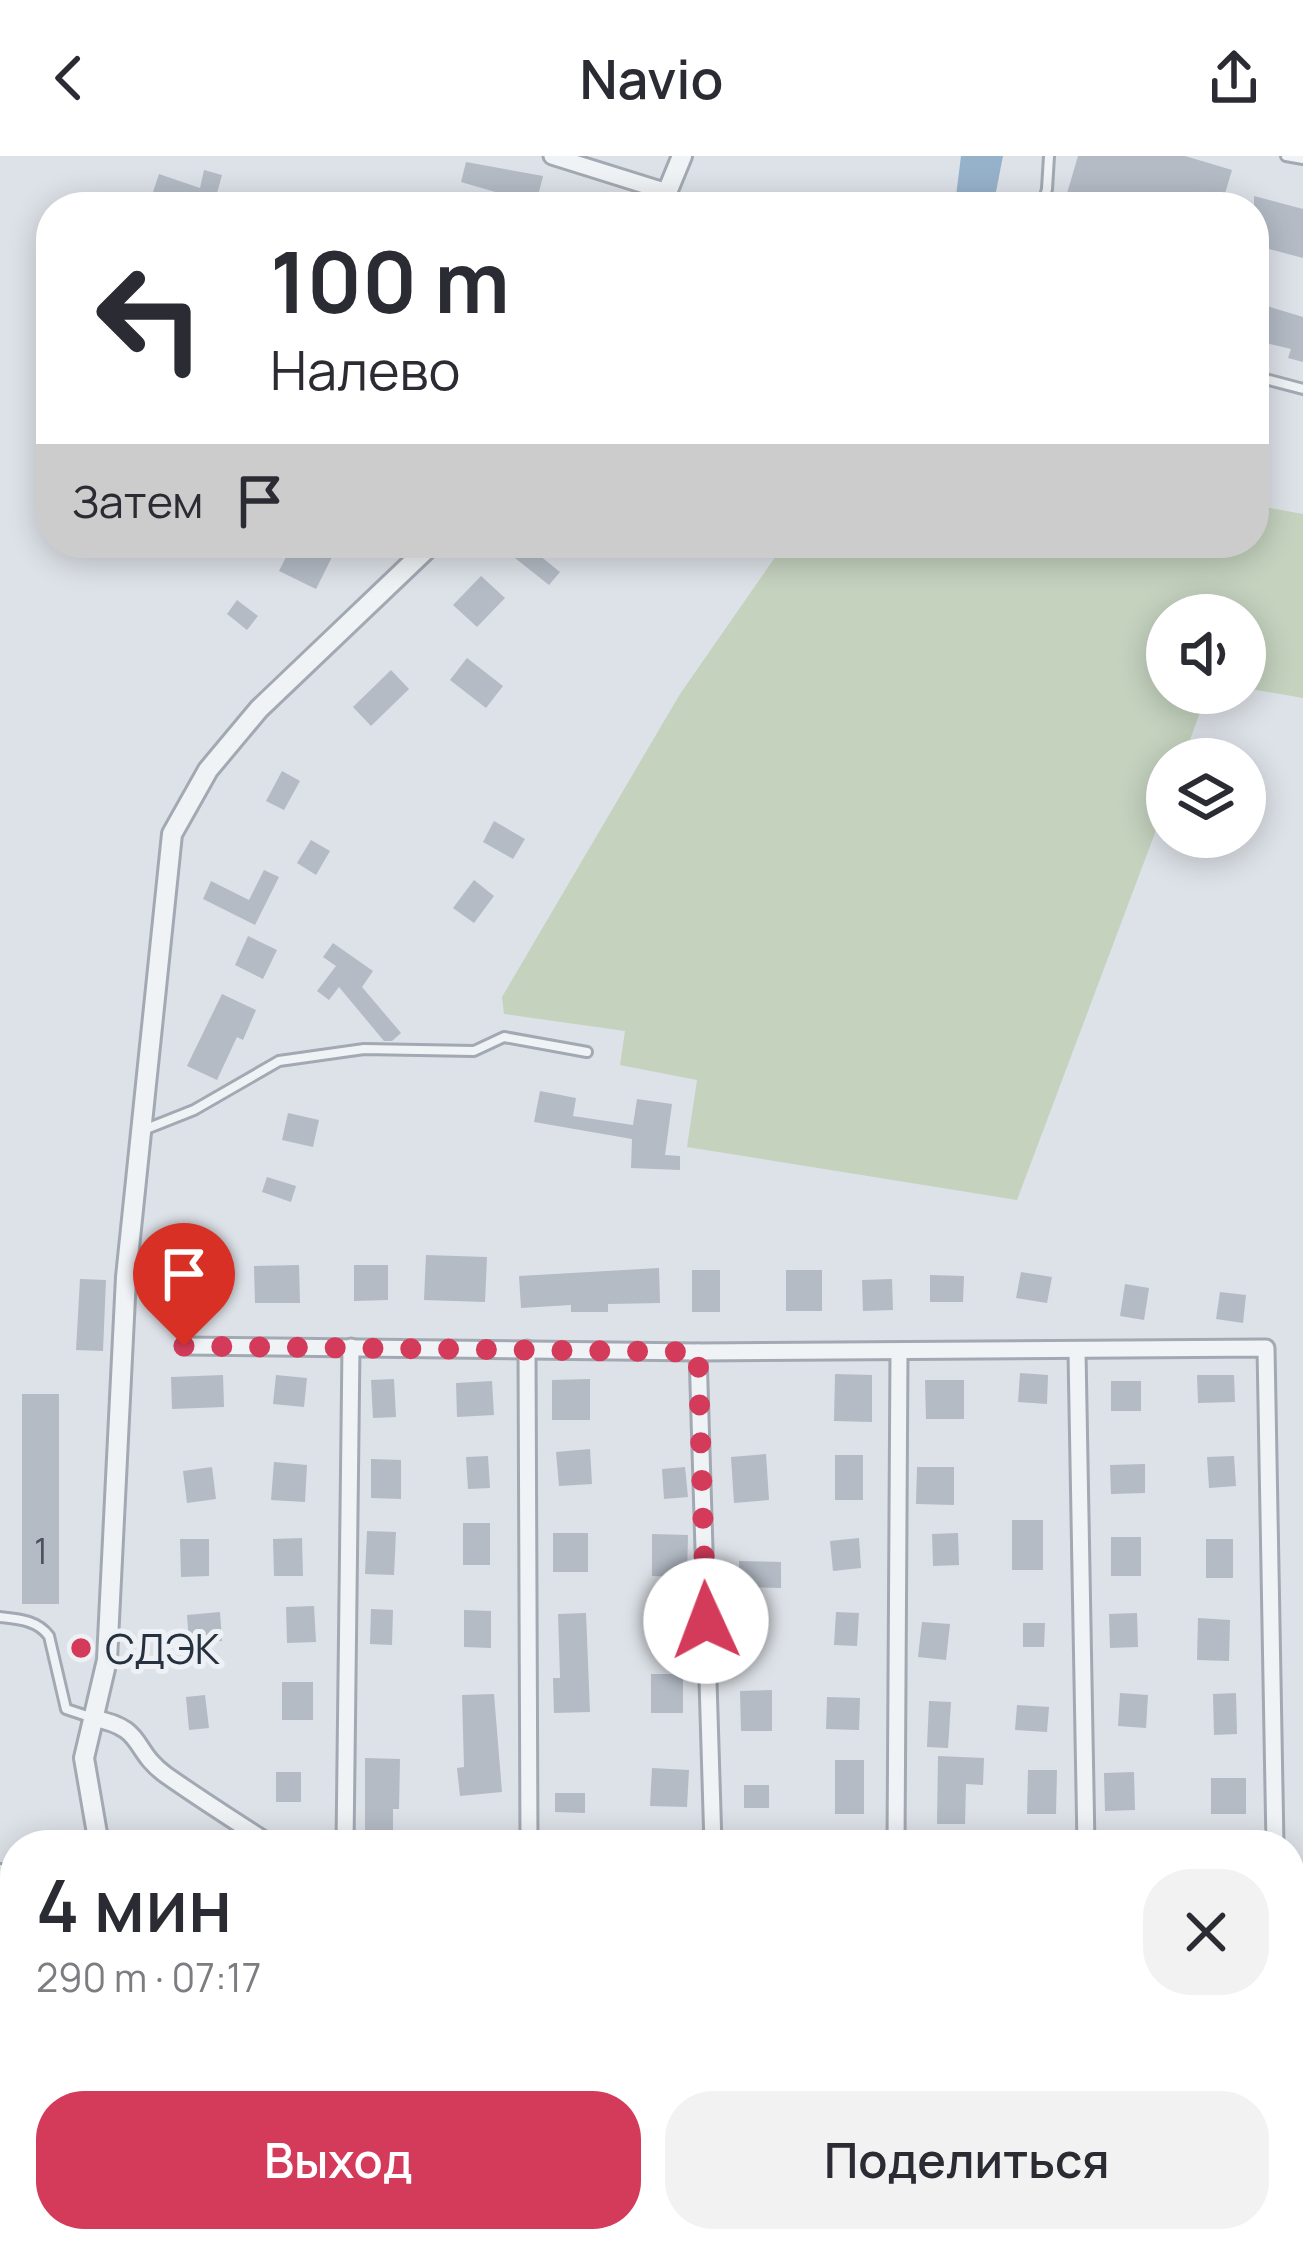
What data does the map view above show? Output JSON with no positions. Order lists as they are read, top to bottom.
{
  "places": ["СДЭК"],
  "house_numbers": ["1"],
  "page": {
    "header": "Navio",
    "turn": ["100 m", "Налево"],
    "then": "Затем",
    "heading": ["4 мин", "290 m · 07:17"],
    "buttons": ["Выход", "Поделиться"]
  }
}
